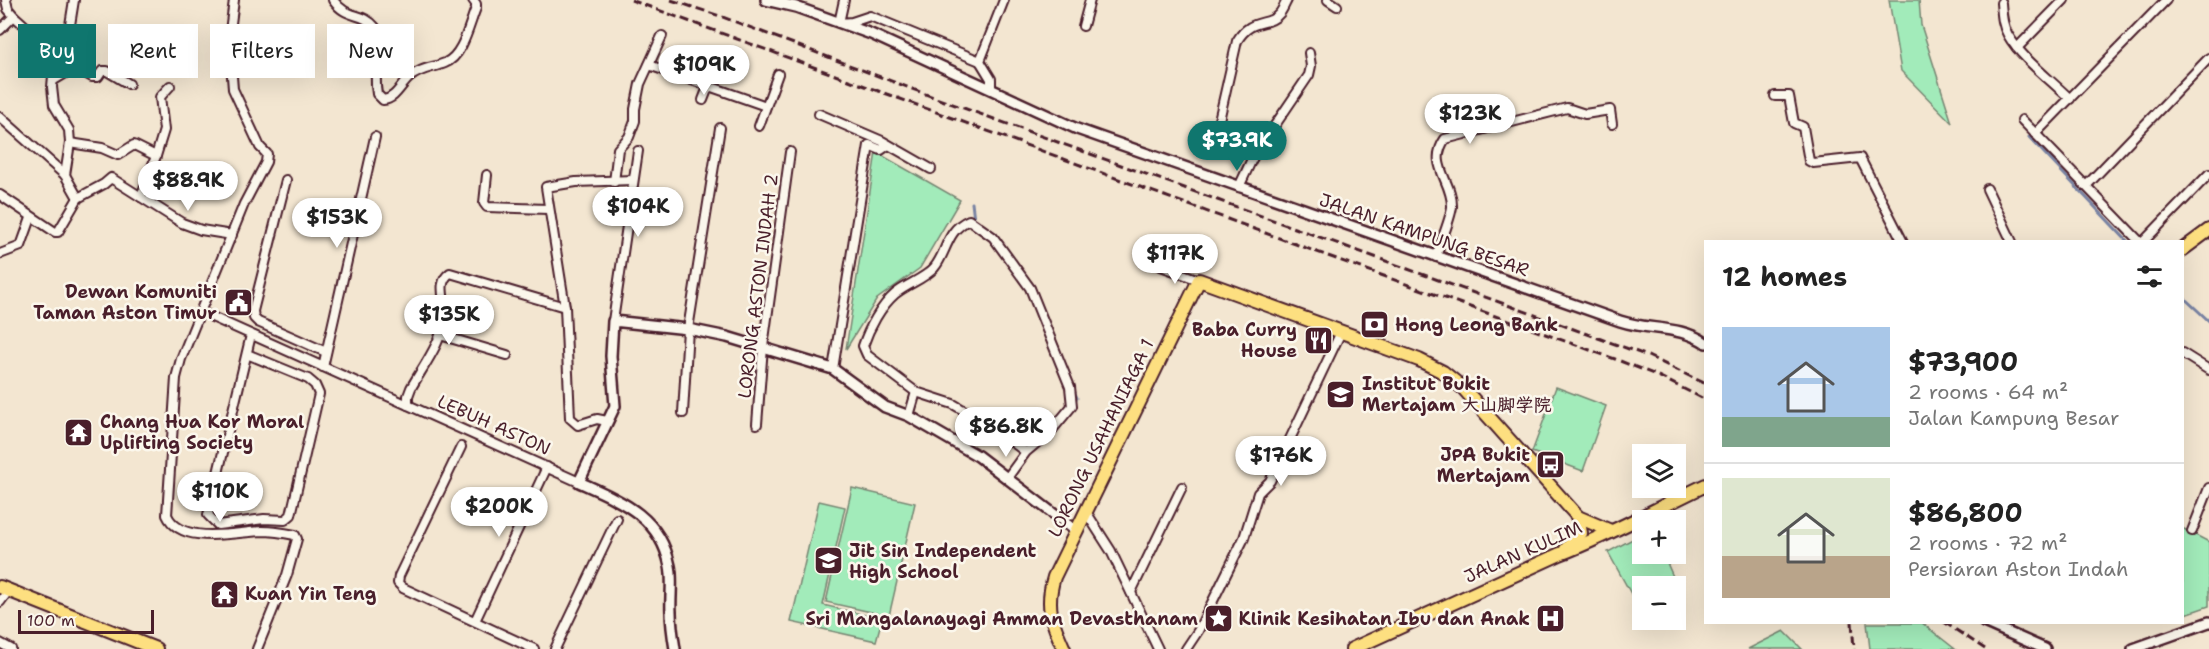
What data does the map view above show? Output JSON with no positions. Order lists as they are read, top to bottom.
{
  "streets": {
    "main road": ["LORONG USAHANIAGA 1", "JALAN KULIM"],
    "street": ["JALAN KAMPUNG BESAR", "LORONG ASTON INDAH 2", "LEBUH ASTON"]
  },
  "places": {
    "public building": ["Dewan Komuniti Taman Aston Timur"],
    "bank": ["Hong Leong Bank"],
    "restaurant": ["Baba Curry House"],
    "school or university": ["Institut Bukit Mertajam 大山脚学院", "Jit Sin Independent High School"],
    "temple": ["Chang Hua Kor Moral Uplifting Society", "Kuan Yin Teng"],
    "bus stop": ["JPA Bukit Mertajam"],
    "place": ["Sri Mangalanayagi Amman Devasthanam"],
    "hospital": ["Klinik Kesihatan Ibu dan Anak"]
  },
  "scale_bar": "100 m",
  "page": {
    "chip": [
      "Buy",
      "Rent",
      "Filters",
      "New"
    ],
    "price": [
      "$109K",
      "$123K",
      "$73.9K",
      "$88.9K",
      "$104K",
      "$153K",
      "$117K",
      "$135K",
      "$86.8K",
      "$176K",
      "$110K",
      "$200K"
    ],
    "heading": "12 homes",
    "list": [
      {
        "name": "$73,900",
        "note": "2 rooms · 64 m² · Jalan Kampung Besar"
      },
      {
        "name": "$86,800",
        "note": "2 rooms · 72 m² · Persiaran Aston Indah"
      }
    ],
    "map_buttons": ["+", "−"],
    "scale": "100 m"
  }
}
